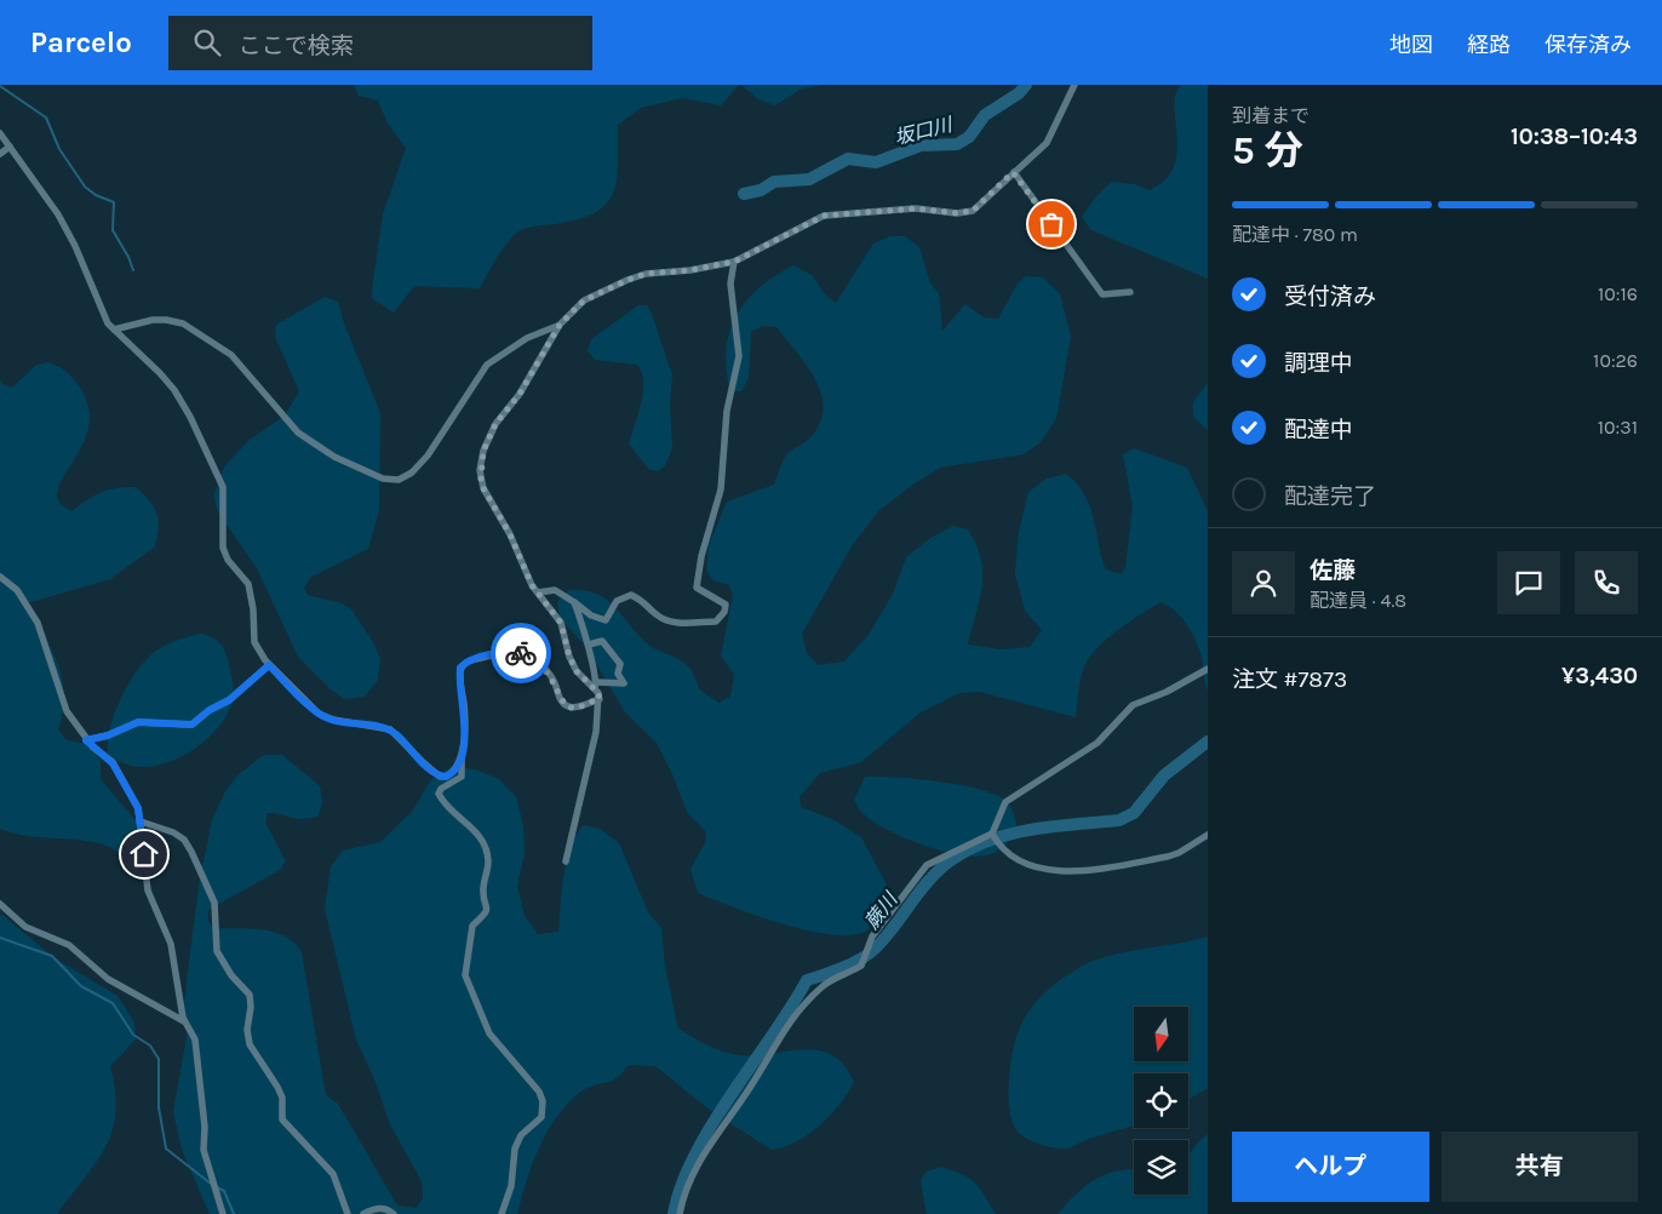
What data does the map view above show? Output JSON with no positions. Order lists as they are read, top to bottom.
{
  "water": ["坂口川", "蕨川"],
  "north": "bottom",
  "page": {
    "header": "Parcelo",
    "search": "ここで検索",
    "nav": ["地図", "経路", "保存済み"],
    "heading": ["5 分", "到着まで", "10:38–10:43"],
    "panel": [
      "佐藤",
      "配達員 · 4.8",
      "注文 #7873",
      "¥3,430"
    ],
    "bar": "配達中 · 780 m",
    "list": [
      ["受付済み", "10:16"],
      ["調理中", "10:26"],
      ["配達中", "10:31"],
      "配達完了"
    ],
    "buttons": ["ヘルプ", "共有"]
  }
}
